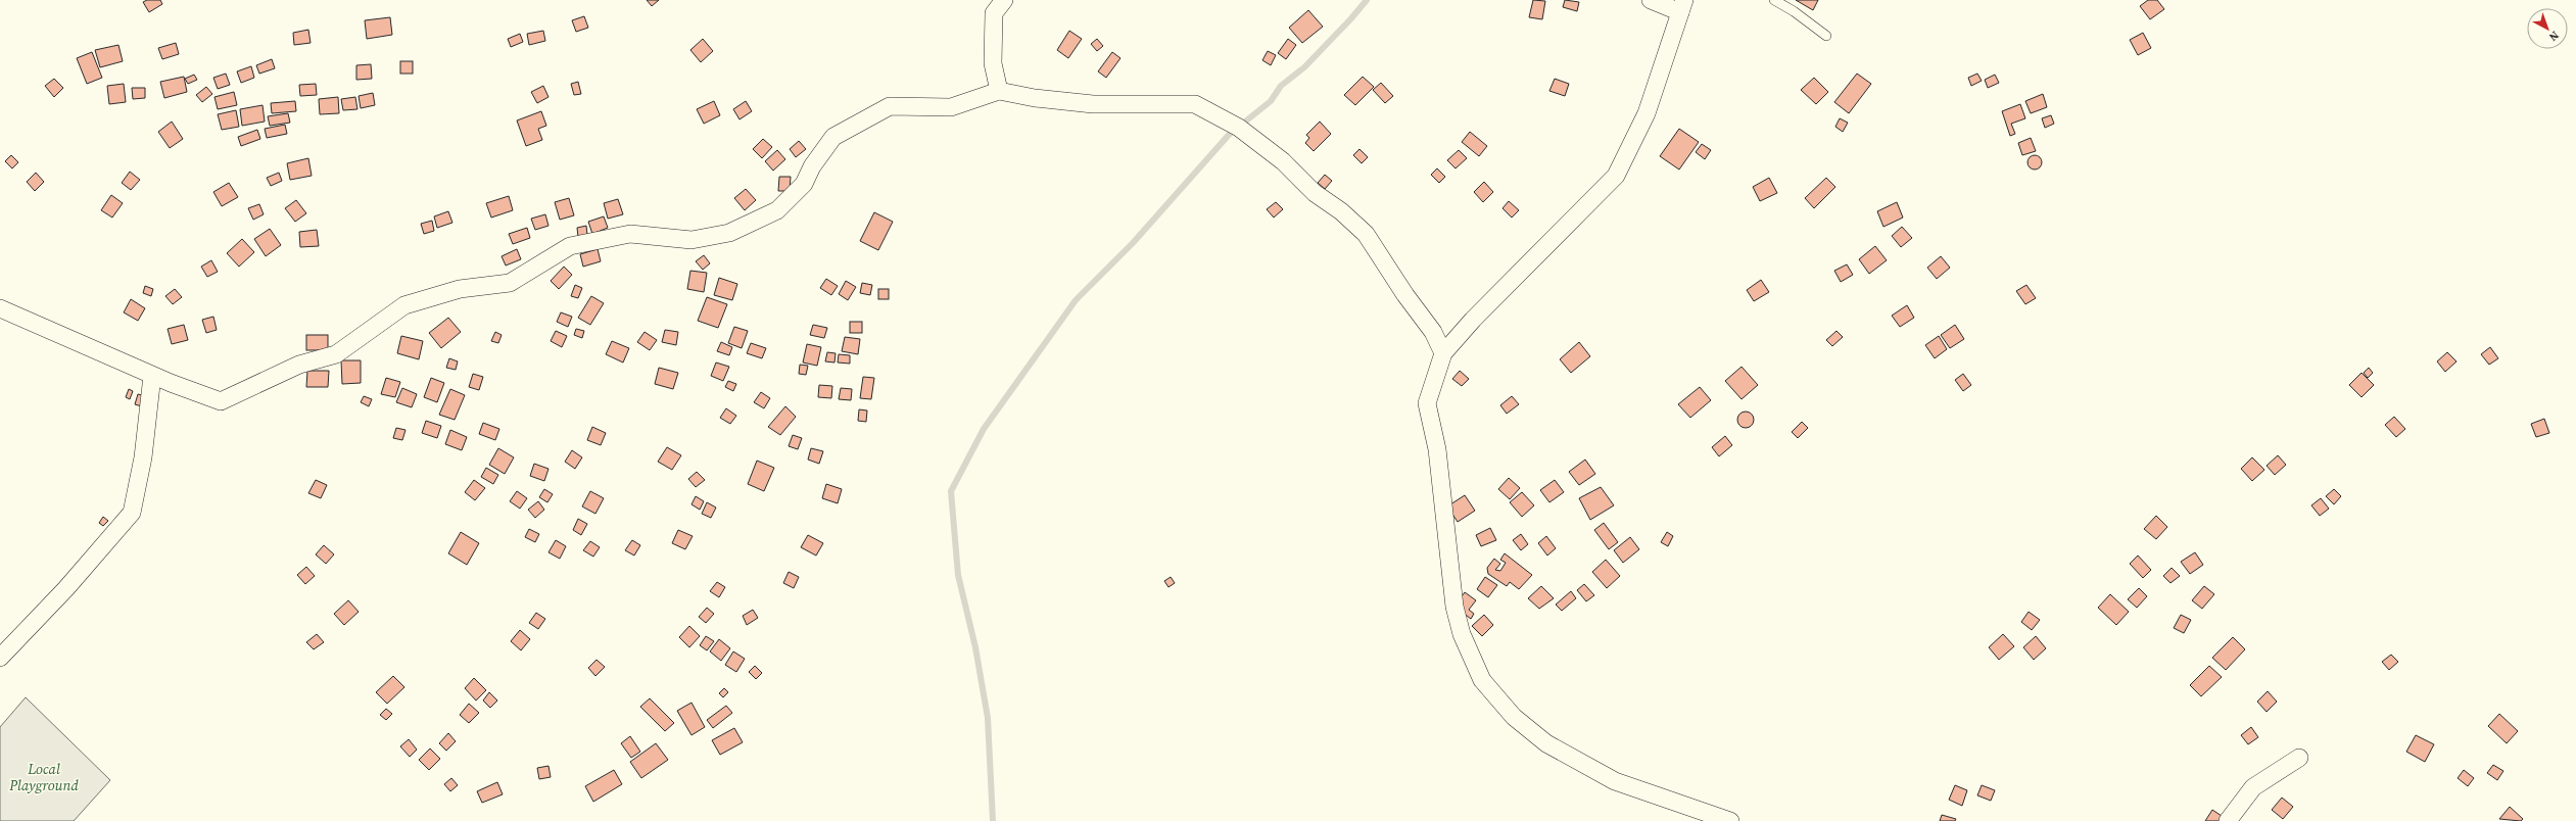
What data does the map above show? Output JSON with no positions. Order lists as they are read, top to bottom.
{
  "parks": ["Local Playground"],
  "north": "bottom right"
}
